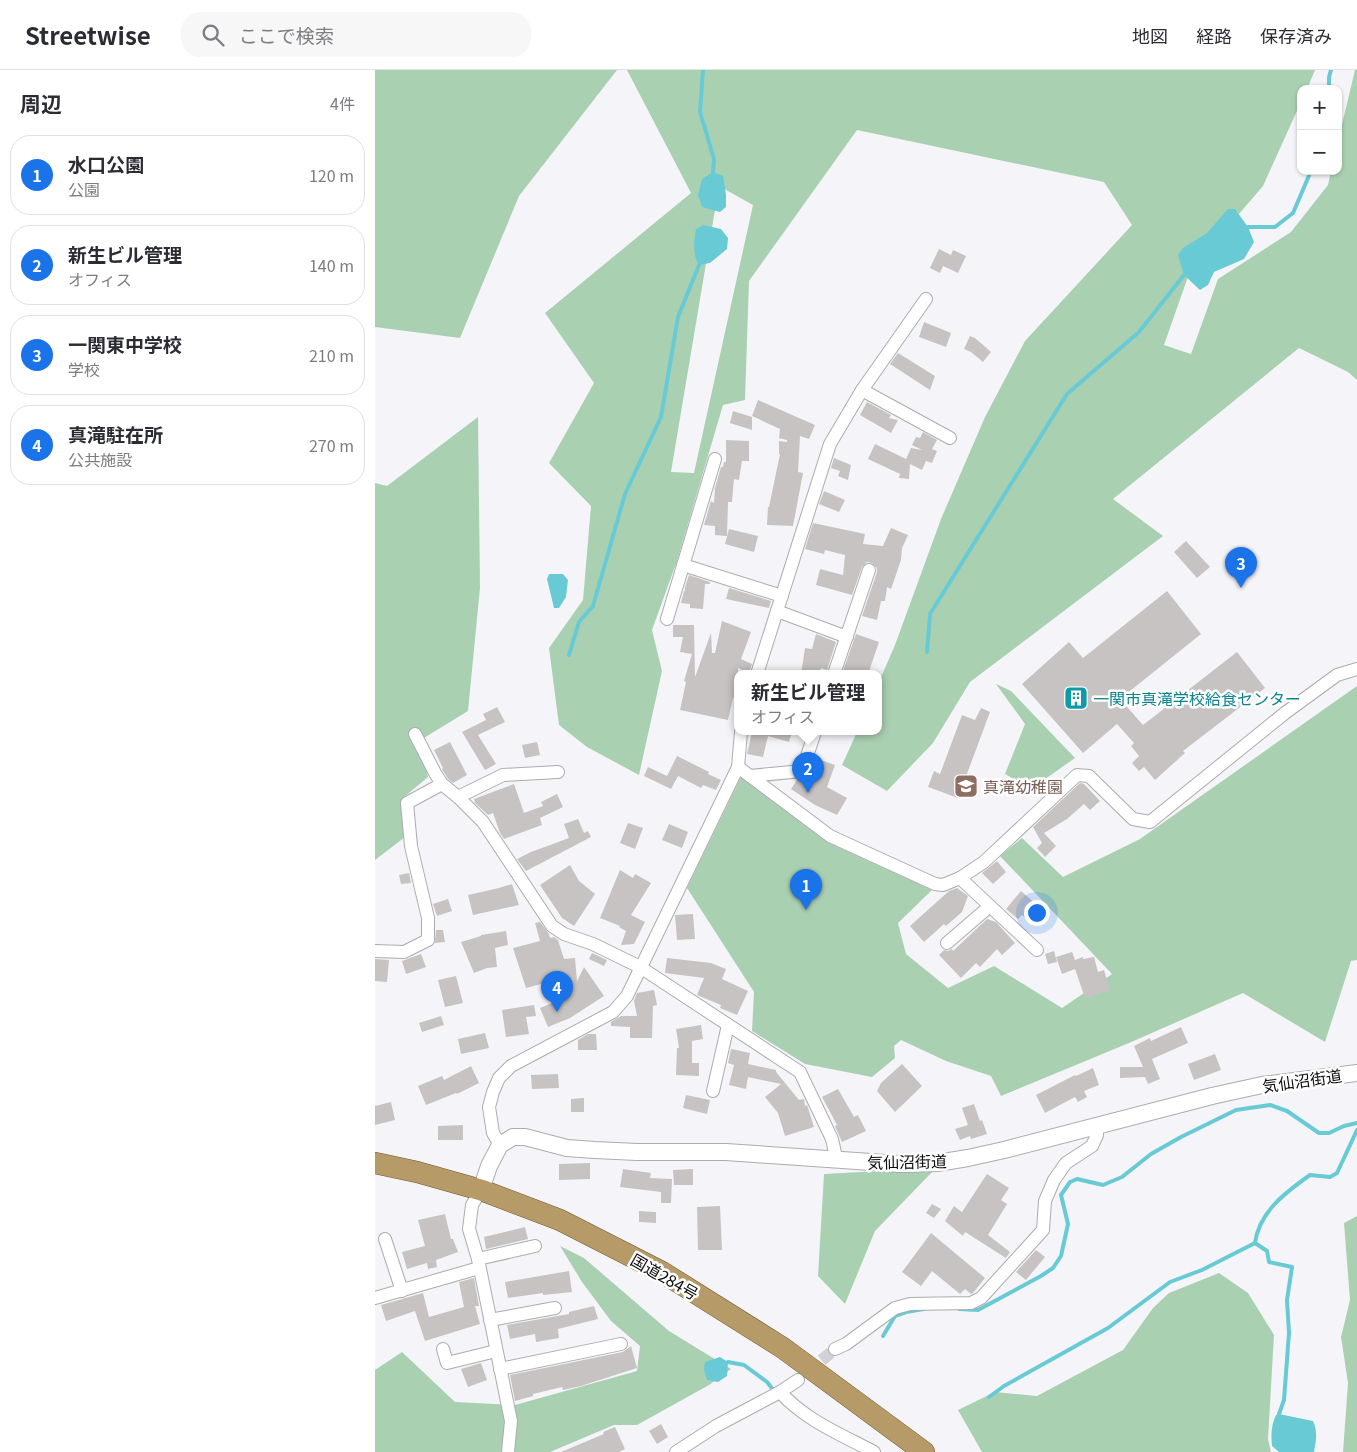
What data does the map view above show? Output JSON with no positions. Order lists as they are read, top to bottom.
{
  "streets": {
    "highway": ["国道284号"],
    "street": ["気仙沼街道"]
  },
  "places": {
    "building": ["一関市真滝学校給食センター"],
    "school or university": ["真滝幼稚園"]
  },
  "page": {
    "header": "Streetwise",
    "search": "ここで検索",
    "nav": ["地図", "経路", "保存済み"],
    "heading": ["周辺", "4件"],
    "map_buttons": ["+", "−"],
    "list": [
      {
        "mark": "1",
        "name": "水口公園",
        "note": "公園",
        "value": "120 m"
      },
      {
        "mark": "2",
        "name": "新生ビル管理",
        "note": "オフィス",
        "value": "140 m"
      },
      {
        "mark": "3",
        "name": "一関東中学校",
        "note": "学校",
        "value": "210 m"
      },
      {
        "mark": "4",
        "name": "真滝駐在所",
        "note": "公共施設",
        "value": "270 m"
      }
    ],
    "pins": [
      "3",
      "2",
      "1",
      "4"
    ],
    "popup": ["新生ビル管理", "オフィス"]
  }
}
